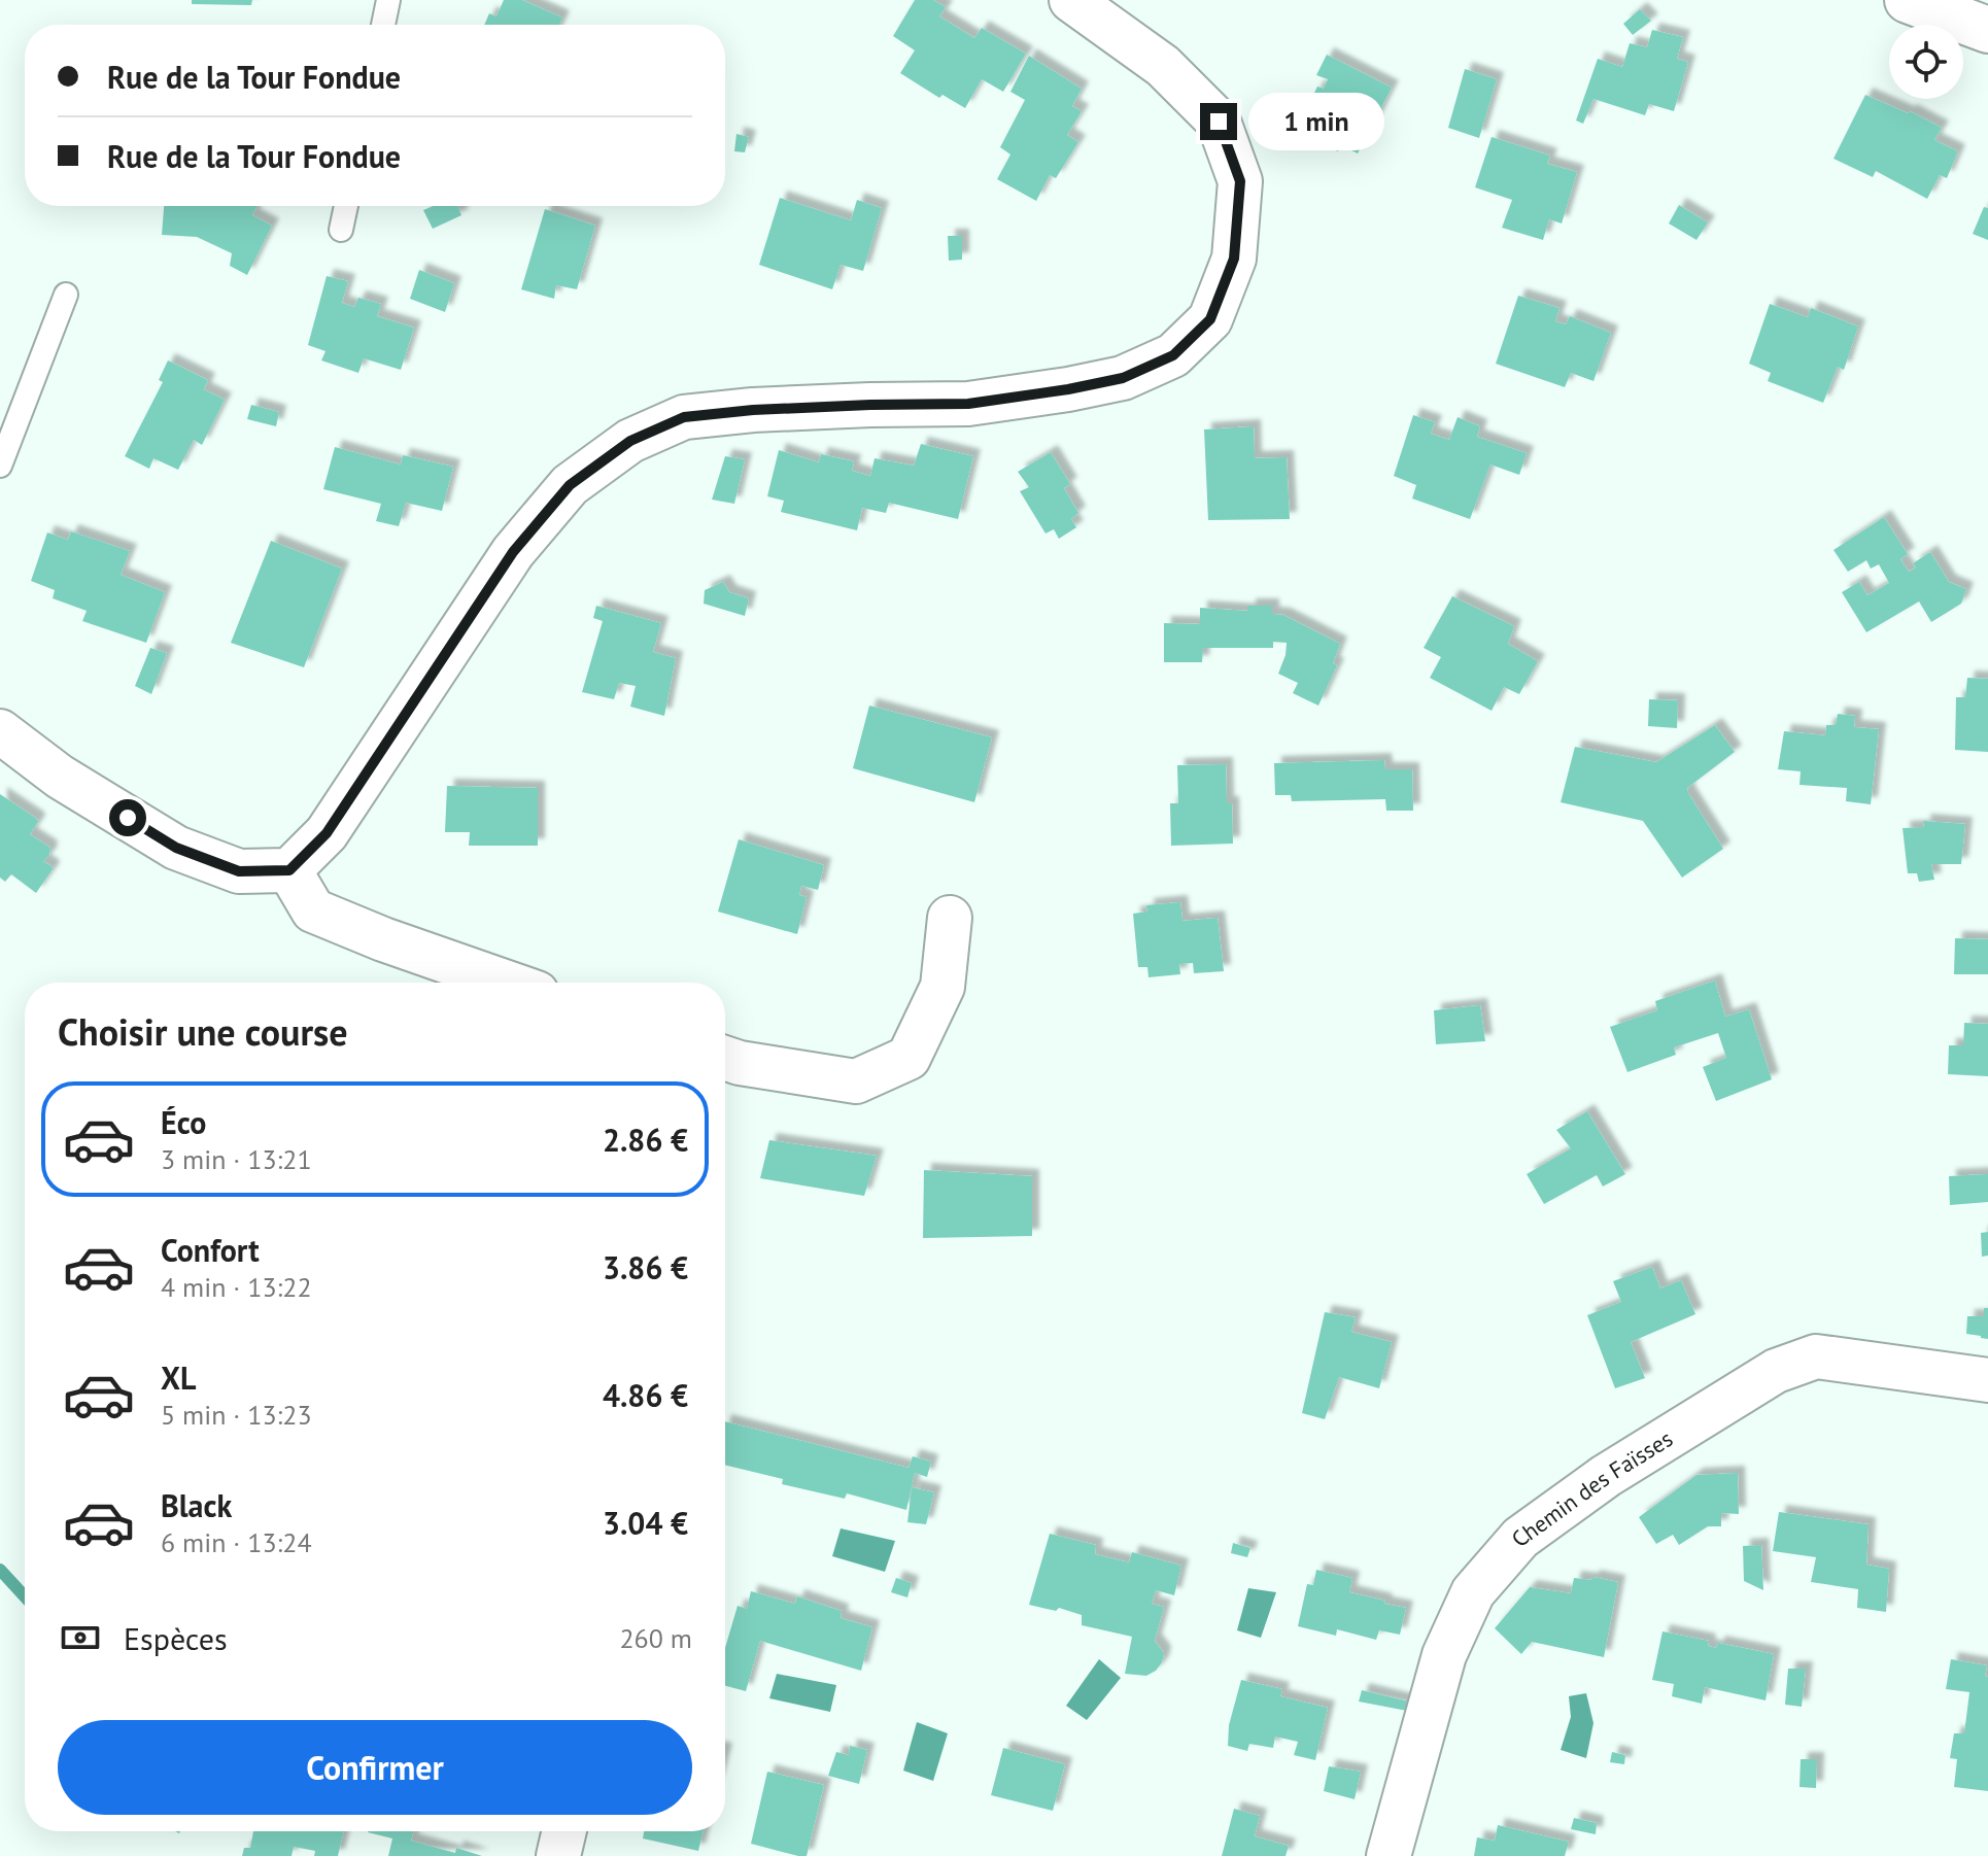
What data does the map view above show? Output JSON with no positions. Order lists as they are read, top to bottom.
{
  "streets": {
    "street": ["Chemin des Faïsses"]
  },
  "page": {
    "banner": ["Rue de la Tour Fondue", "Rue de la Tour Fondue"],
    "bubble": "1 min",
    "heading": "Choisir une course",
    "list": [
      {
        "name": "Éco",
        "note": "3 min · 13:21",
        "value": "2.86 €"
      },
      {
        "name": "Confort",
        "note": "4 min · 13:22",
        "value": "3.86 €"
      },
      {
        "name": "XL",
        "note": "5 min · 13:23",
        "value": "4.86 €"
      },
      {
        "name": "Black",
        "note": "6 min · 13:24",
        "value": "3.04 €"
      }
    ],
    "pay": ["Espèces", "260 m"],
    "buttons": "Confirmer"
  }
}
